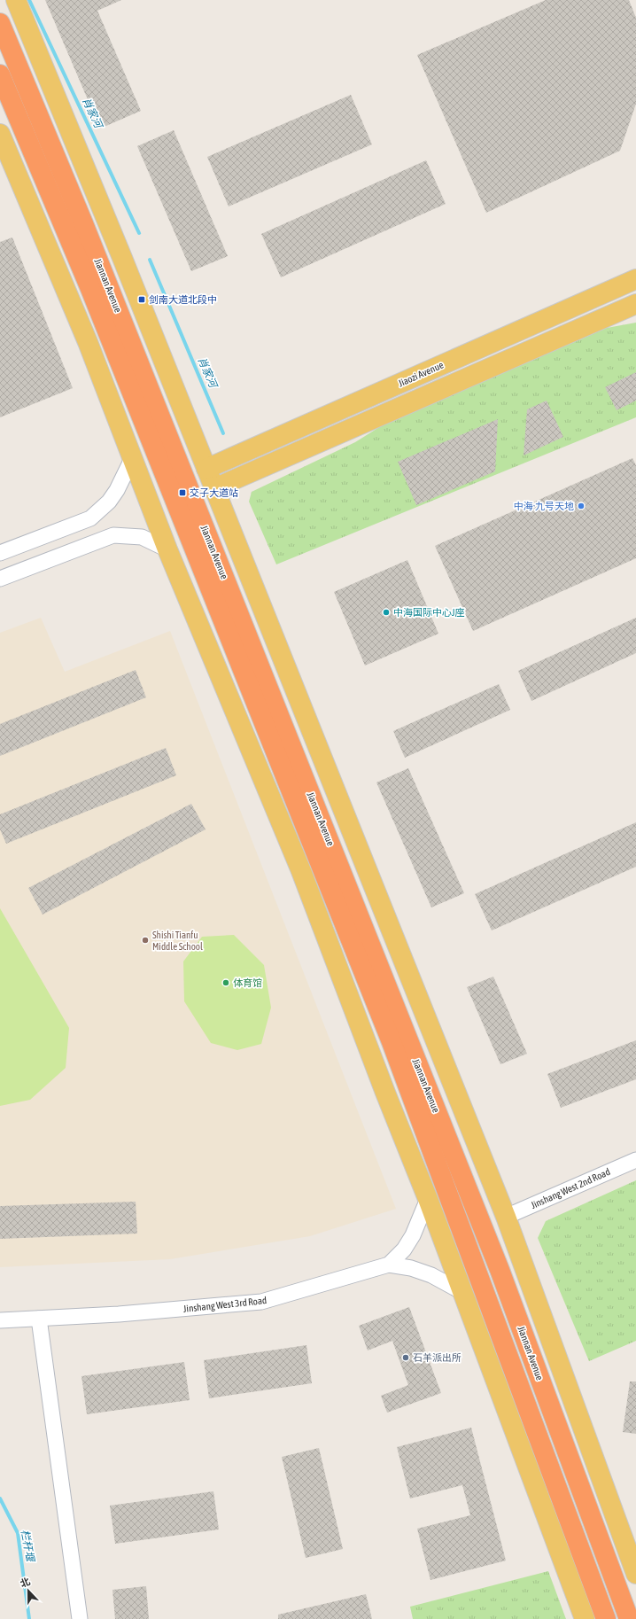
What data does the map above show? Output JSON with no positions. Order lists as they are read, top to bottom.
{
  "streets": {
    "highway": ["Jiannan Avenue"],
    "main road": ["Jiaozi Avenue"],
    "street": ["Jinshang West 2nd Road", "Jinshang West 3rd Road"]
  },
  "water": ["肖家河", "栏杆堰"],
  "places": {
    "transit": ["剑南大道北段中", "交子大道站"],
    "other": [
      "中海·九号天地",
      "中海国际中心J座",
      "Shishi Tianfu Middle School",
      "体育馆",
      "石羊派出所"
    ]
  },
  "north": "top"
}
